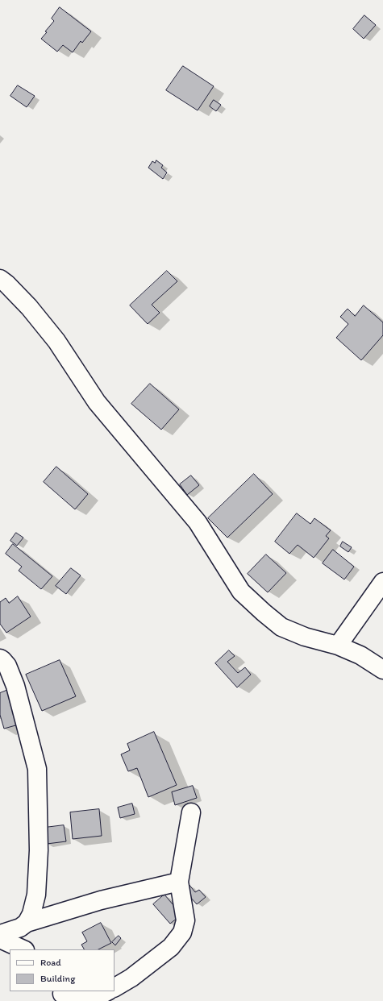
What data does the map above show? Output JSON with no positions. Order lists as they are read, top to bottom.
{
  "legend": ["Road", "Building"]
}
